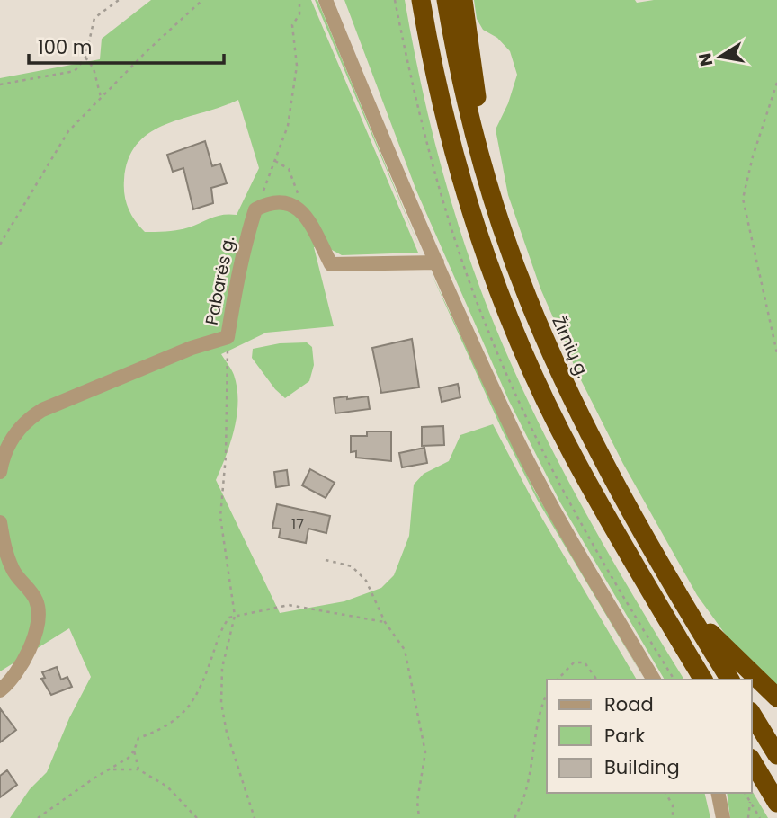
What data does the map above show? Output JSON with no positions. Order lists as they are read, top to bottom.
{
  "streets": {
    "highway": ["Žirnių g."],
    "street": ["Pabarės g."]
  },
  "house_numbers": ["17"],
  "legend": ["Road", "Park", "Building"],
  "scale_bar": "100 m",
  "north": "left"
}
